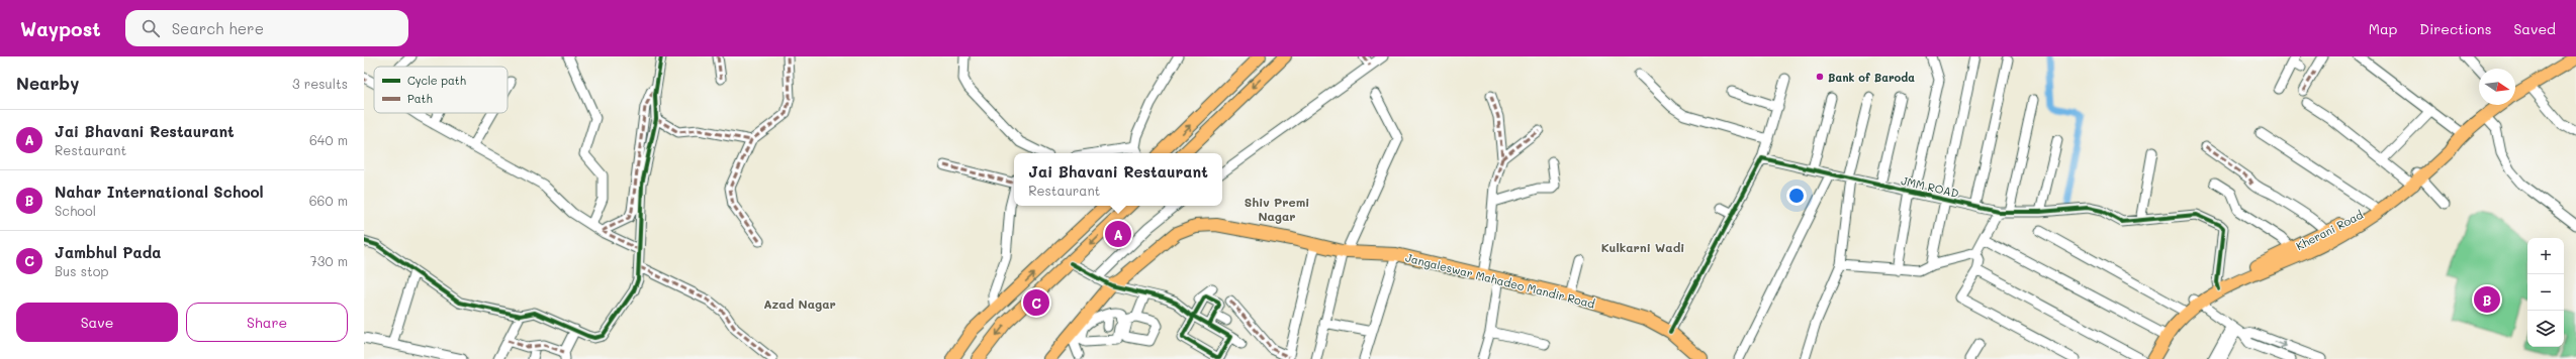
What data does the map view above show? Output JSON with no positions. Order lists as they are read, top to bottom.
{
  "streets": {
    "main road": ["Kherani Road", "Jangaleswar Mahadeo Mandir Road"],
    "street": ["JMM ROAD"]
  },
  "crossings": [
    ["JMM ROAD", "Kherani Road"]
  ],
  "districts": ["Shiv Premi Nagar", "Kulkarni Wadi", "Azad Nagar"],
  "places": ["Bank of Baroda"],
  "legend": ["Cycle path", "Path"],
  "north": "right",
  "page": {
    "header": "Waypost",
    "search": "Search here",
    "nav": ["Map", "Directions", "Saved"],
    "heading": ["Nearby", "3 results"],
    "list": [
      {
        "mark": "A",
        "name": "Jai Bhavani Restaurant",
        "note": "Restaurant",
        "value": "640 m"
      },
      {
        "mark": "B",
        "name": "Nahar International School",
        "note": "School",
        "value": "660 m"
      },
      {
        "mark": "C",
        "name": "Jambhul Pada",
        "note": "Bus stop",
        "value": "730 m"
      }
    ],
    "popup": ["Jai Bhavani Restaurant", "Restaurant"],
    "pins": ["A", "B", "C"],
    "map_buttons": ["+", "−"],
    "buttons": ["Save", "Share"]
  }
}
